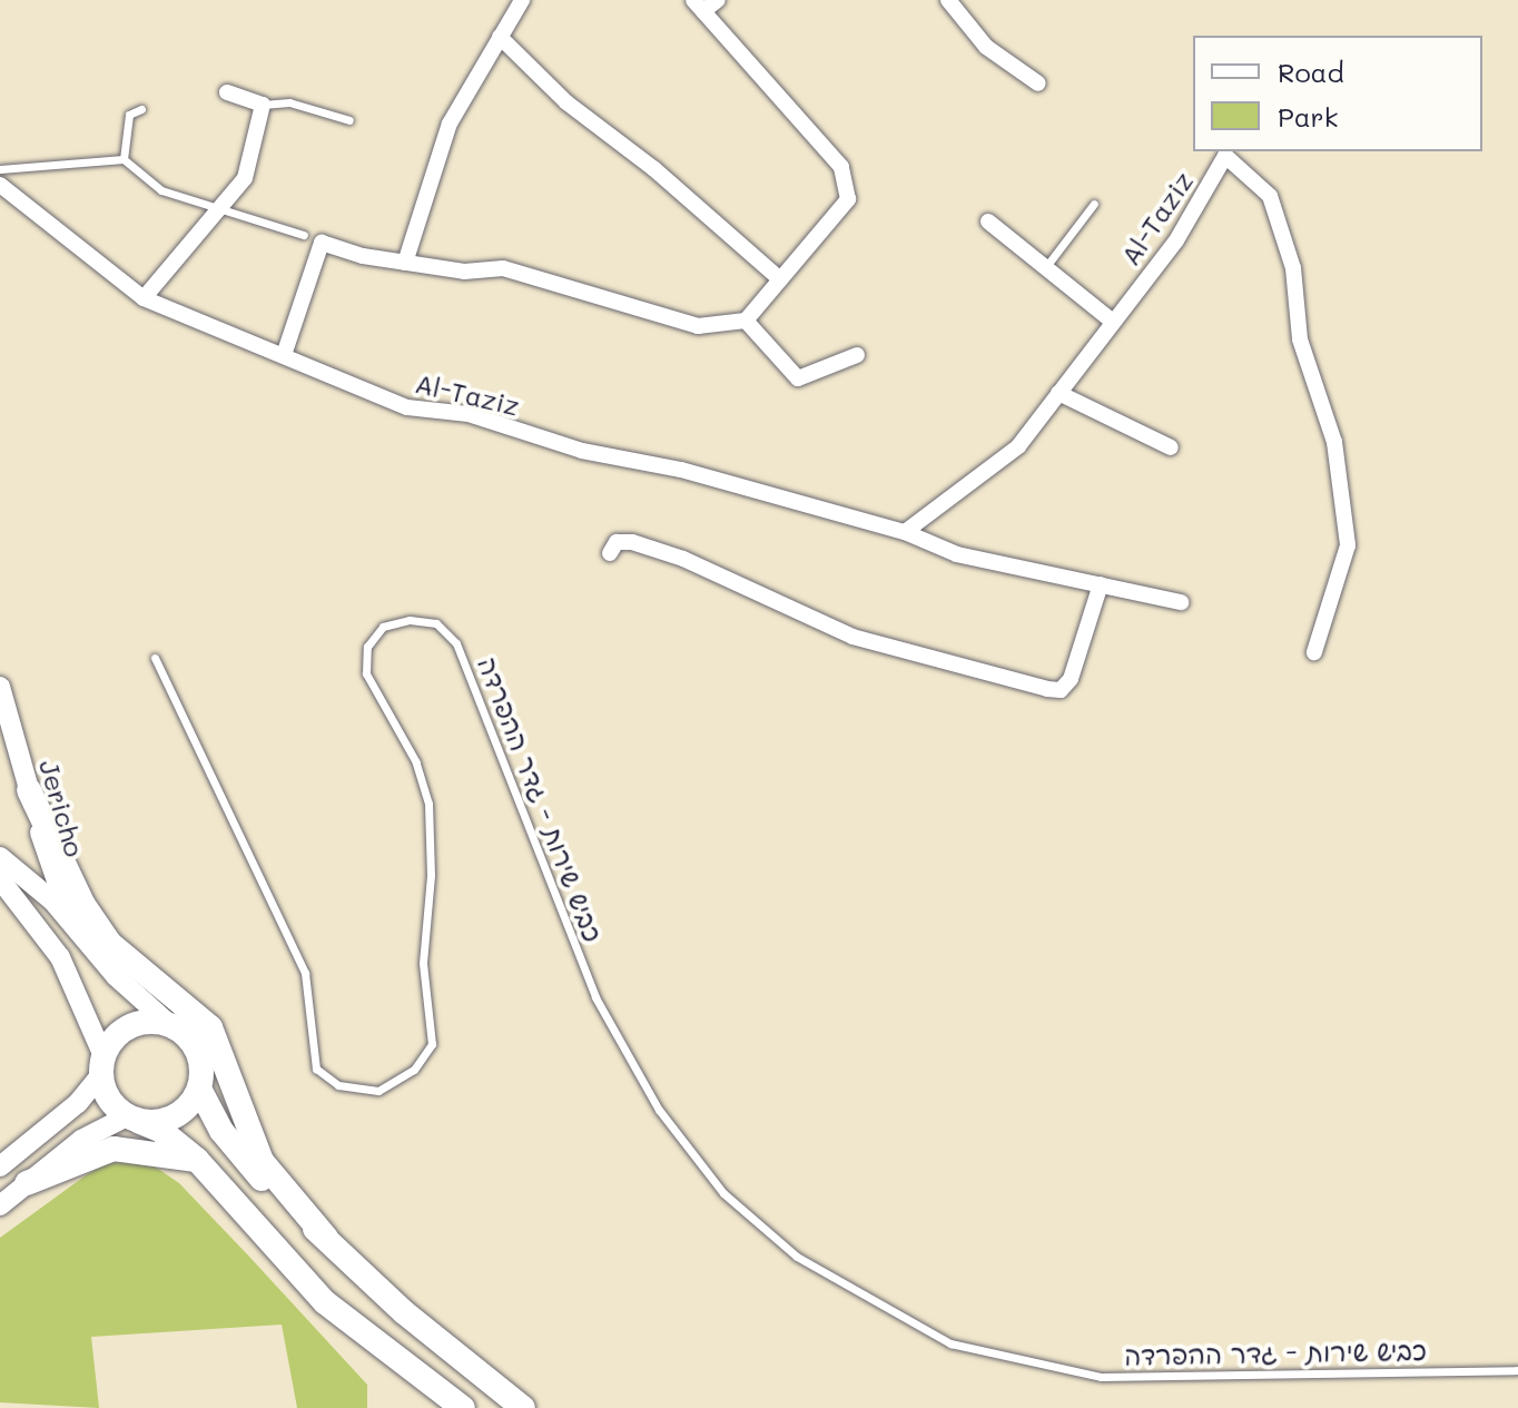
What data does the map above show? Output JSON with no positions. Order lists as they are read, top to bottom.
{
  "streets": {
    "main road": ["Jericho"],
    "street": ["Al-Taziz"],
    "lane": ["כביש שירות - גדר ההפרדה"]
  },
  "legend": ["Road", "Park"]
}
